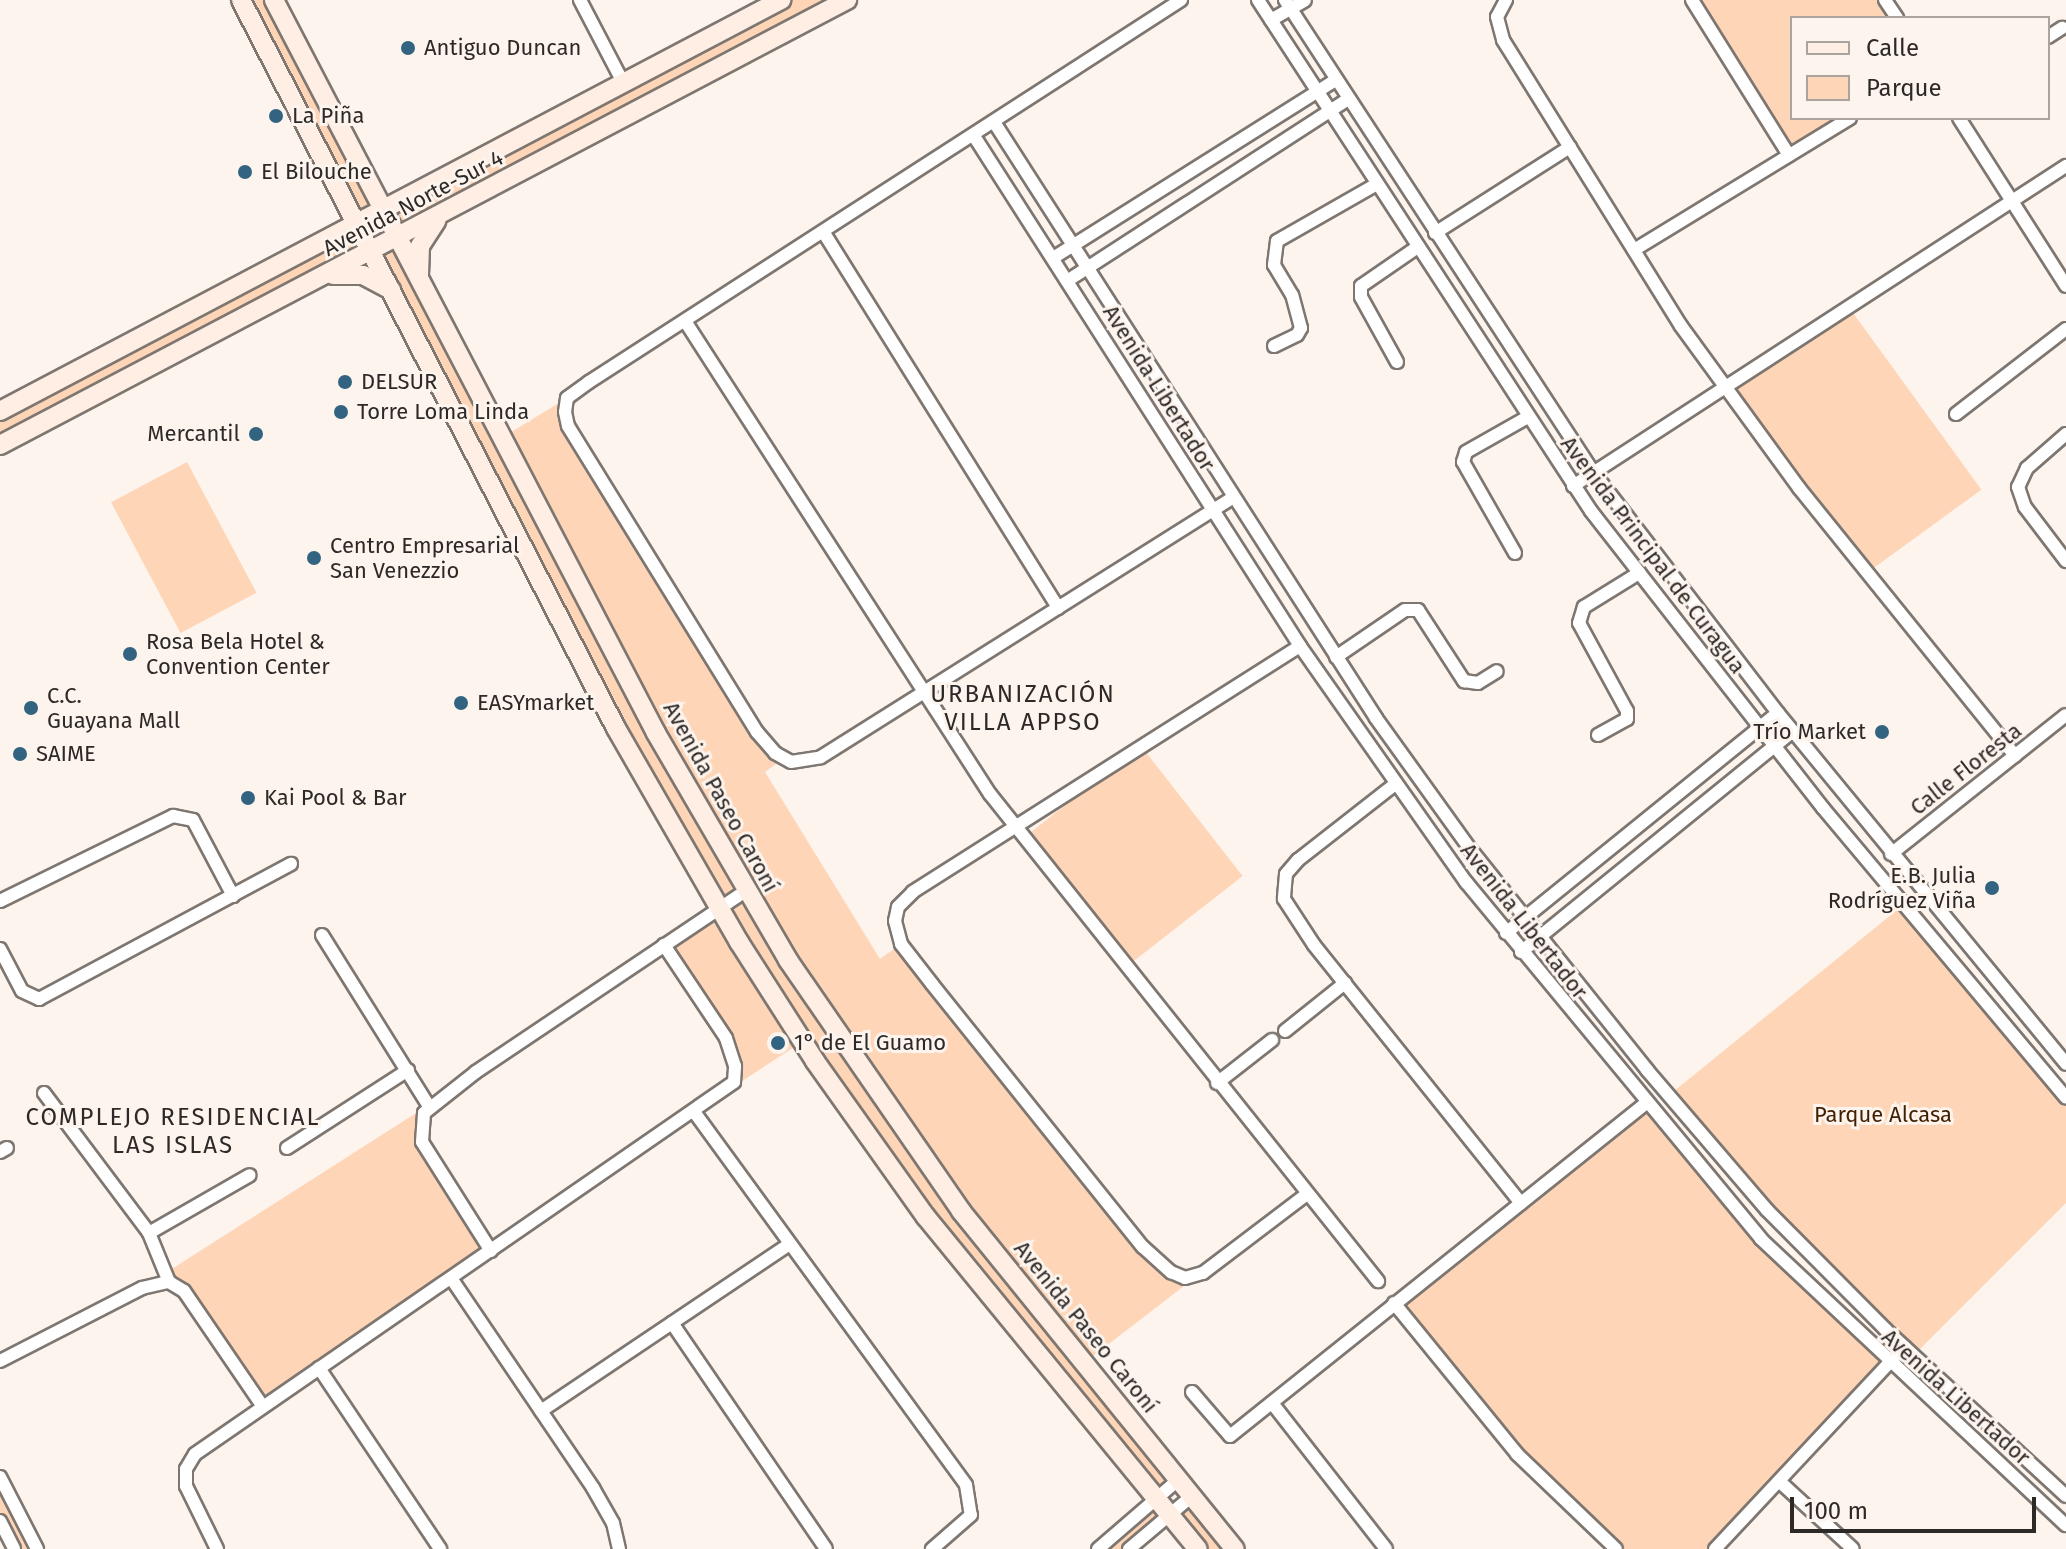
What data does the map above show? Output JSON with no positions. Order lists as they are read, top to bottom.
{
  "streets": {
    "street": [
      "Avenida Norte-Sur 4",
      "Avenida Libertador",
      "Avenida Principal de Curagua",
      "Calle Floresta",
      "Avenida Paseo Caroní"
    ]
  },
  "crossings": [
    ["Avenida Norte-Sur 4", "Avenida Paseo Caroní"],
    ["Avenida Principal de Curagua", "Calle Floresta"]
  ],
  "districts": ["URBANIZACIÓN VILLA APPSO", "COMPLEJO RESIDENCIAL LAS ISLAS"],
  "parks": ["Parque Alcasa"],
  "places": [
    "Antiguo Duncan",
    "La Piña",
    "El Bilouche",
    "DELSUR",
    "Torre Loma Linda",
    "Mercantil",
    "Centro Empresarial San Venezzio",
    "Rosa Bela Hotel & Convention Center",
    "EASYmarket",
    "C.C. Guayana Mall",
    "Trío Market",
    "SAIME",
    "Kai Pool & Bar",
    "E.B. Julia Rodríguez Viña",
    "1° de El Guamo"
  ],
  "legend": ["Calle", "Parque"],
  "scale_bar": "100 m"
}
